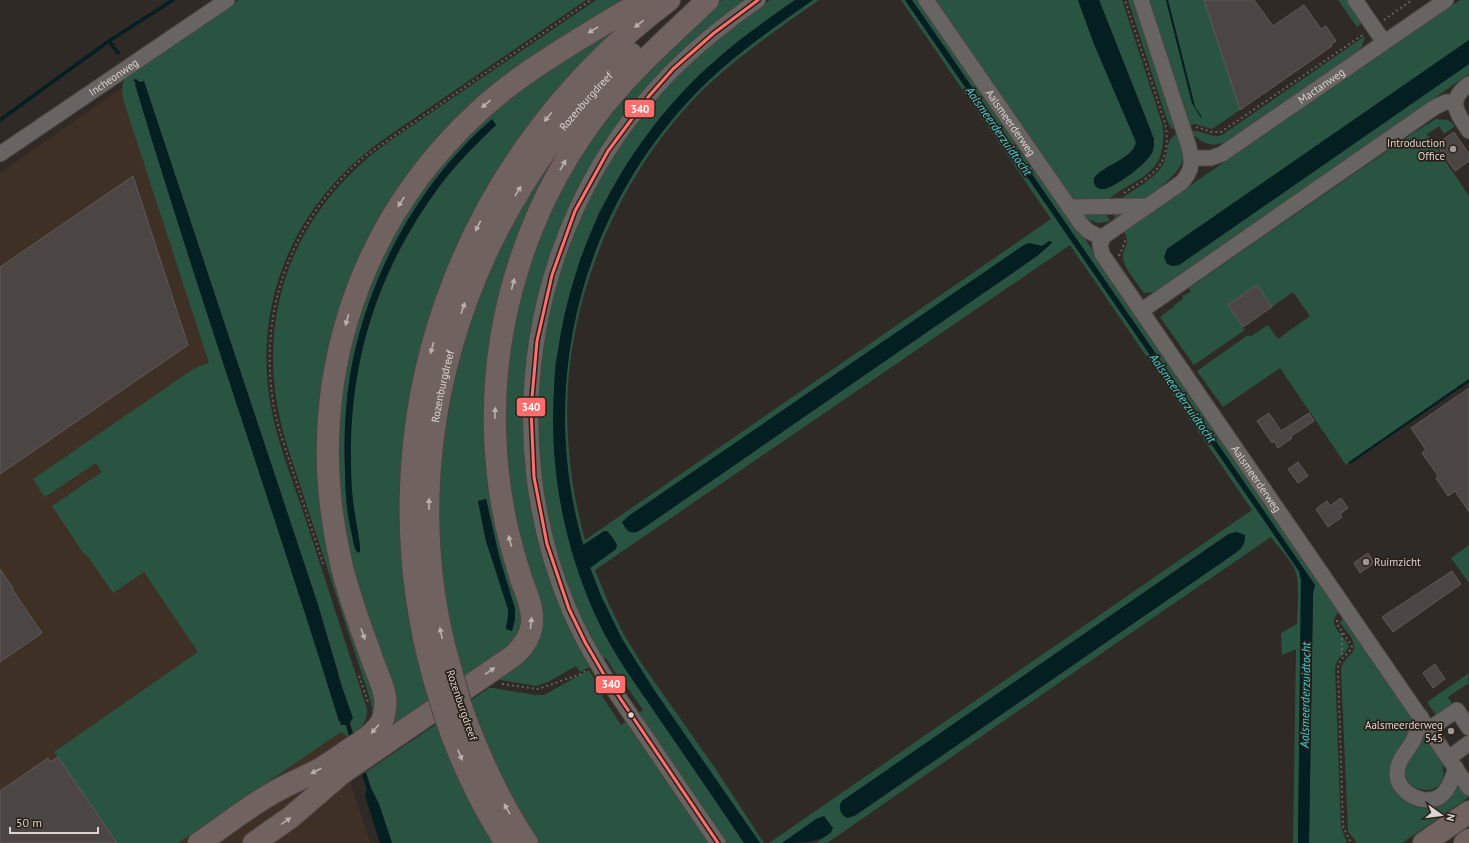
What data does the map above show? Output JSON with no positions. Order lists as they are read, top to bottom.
{
  "streets": {
    "highway": ["Rozenburgdreef"],
    "street": ["Incheonweg", "Mactanweg", "Aalsmeerderweg"]
  },
  "water": ["Aalsmeerderzuidtocht"],
  "places": ["Introduction Office", "Ruimzicht", "Aalsmeerderweg 545"],
  "lines": ["transit line 340"],
  "scale_bar": "50 m",
  "north": "right"
}
